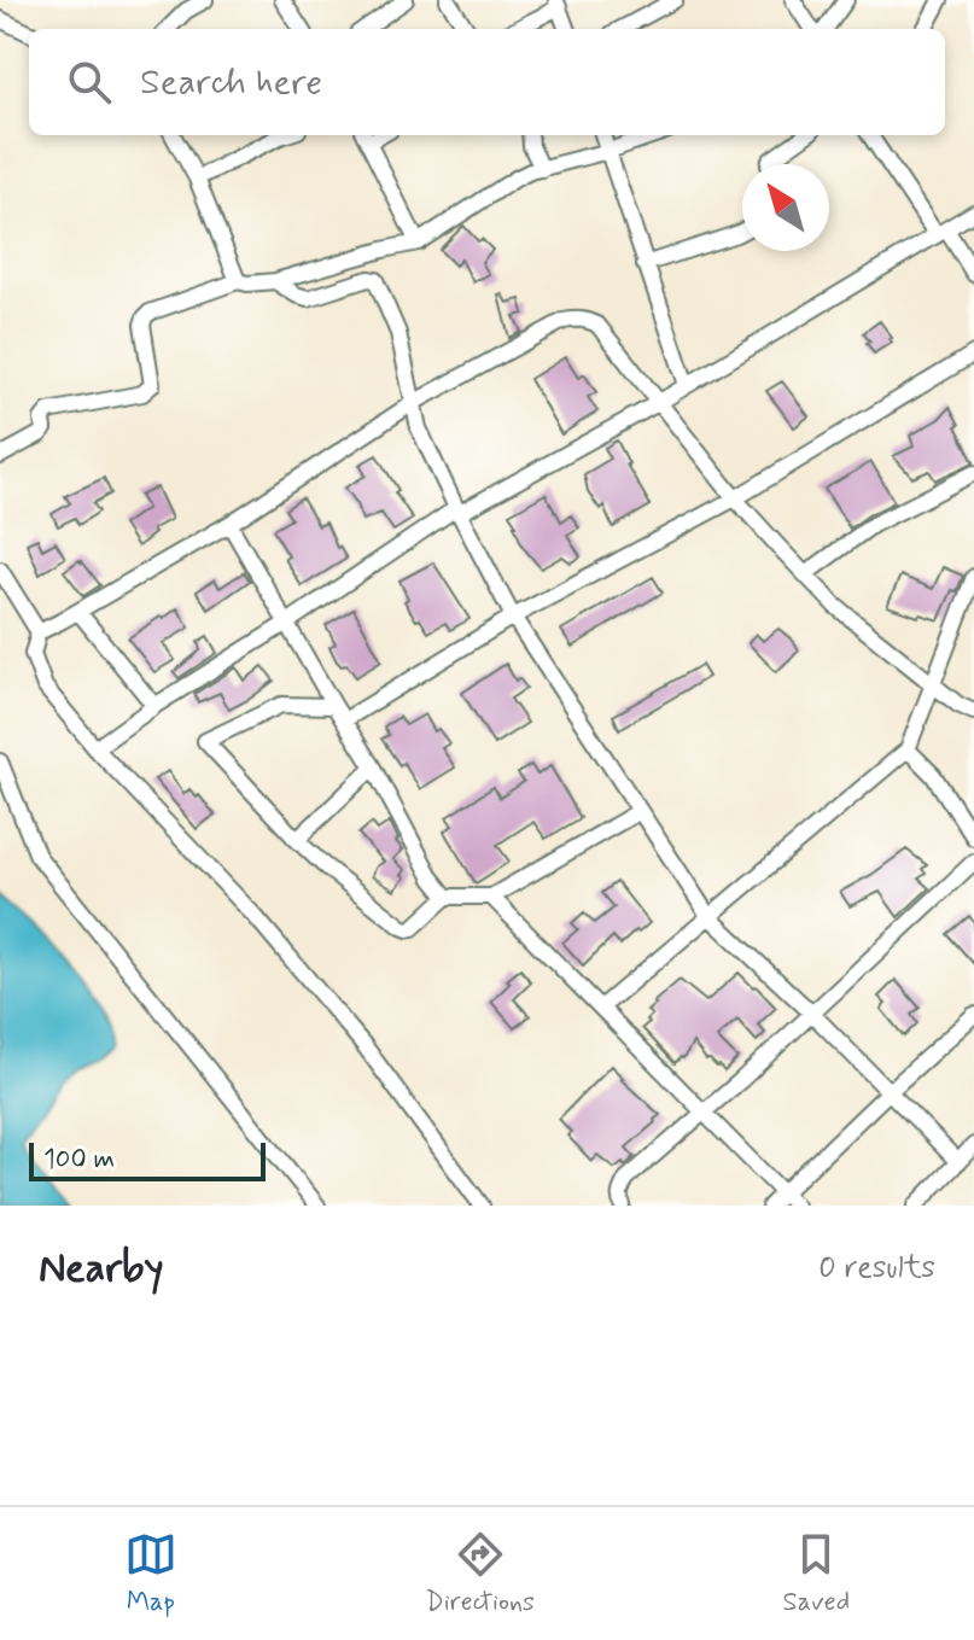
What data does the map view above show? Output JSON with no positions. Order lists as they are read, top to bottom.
{
  "scale_bar": "100 m",
  "north": "top left",
  "page": {
    "search": "Search here",
    "scale": "100 m",
    "heading": ["Nearby", "0 results"],
    "nav": ["Map", "Directions", "Saved"]
  }
}
